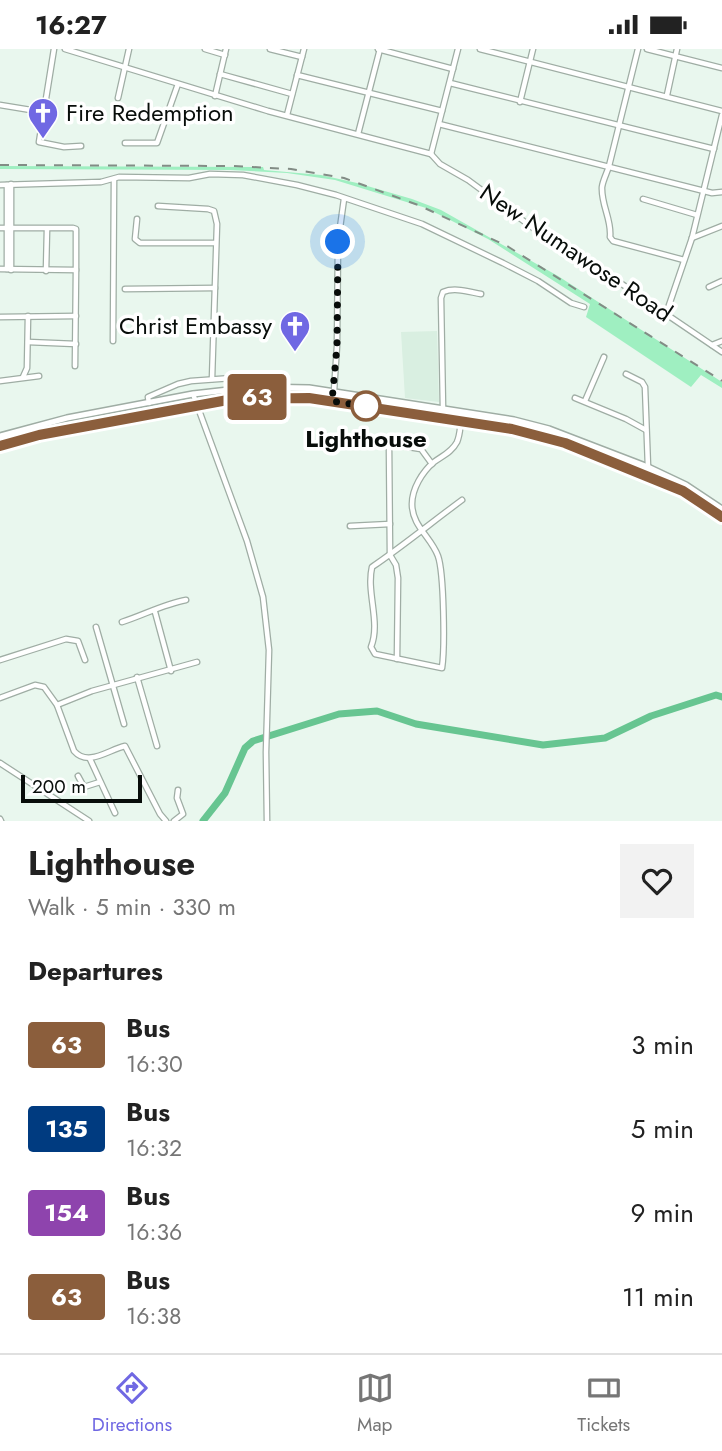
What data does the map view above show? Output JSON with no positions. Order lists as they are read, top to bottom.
{
  "streets": {
    "street": ["New Numawose Road"]
  },
  "places": {
    "church": ["Fire Redemption", "Christ Embassy"],
    "other": ["Lighthouse"]
  },
  "lines": ["bus line 63"],
  "scale_bar": "200 m",
  "page": {
    "status": "16:27",
    "on_map": "63",
    "scale": "200 m",
    "heading": [
      ["Lighthouse", "Walk · 5 min · 330 m"],
      "Departures"
    ],
    "list": [
      {
        "mark": "63",
        "name": "Bus",
        "note": "16:30",
        "value": "3 min"
      },
      {
        "mark": "135",
        "name": "Bus",
        "note": "16:32",
        "value": "5 min"
      },
      {
        "mark": "154",
        "name": "Bus",
        "note": "16:36",
        "value": "9 min"
      },
      {
        "mark": "63",
        "name": "Bus",
        "note": "16:38",
        "value": "11 min"
      }
    ],
    "tabs": ["Directions", "Map", "Tickets"]
  }
}
